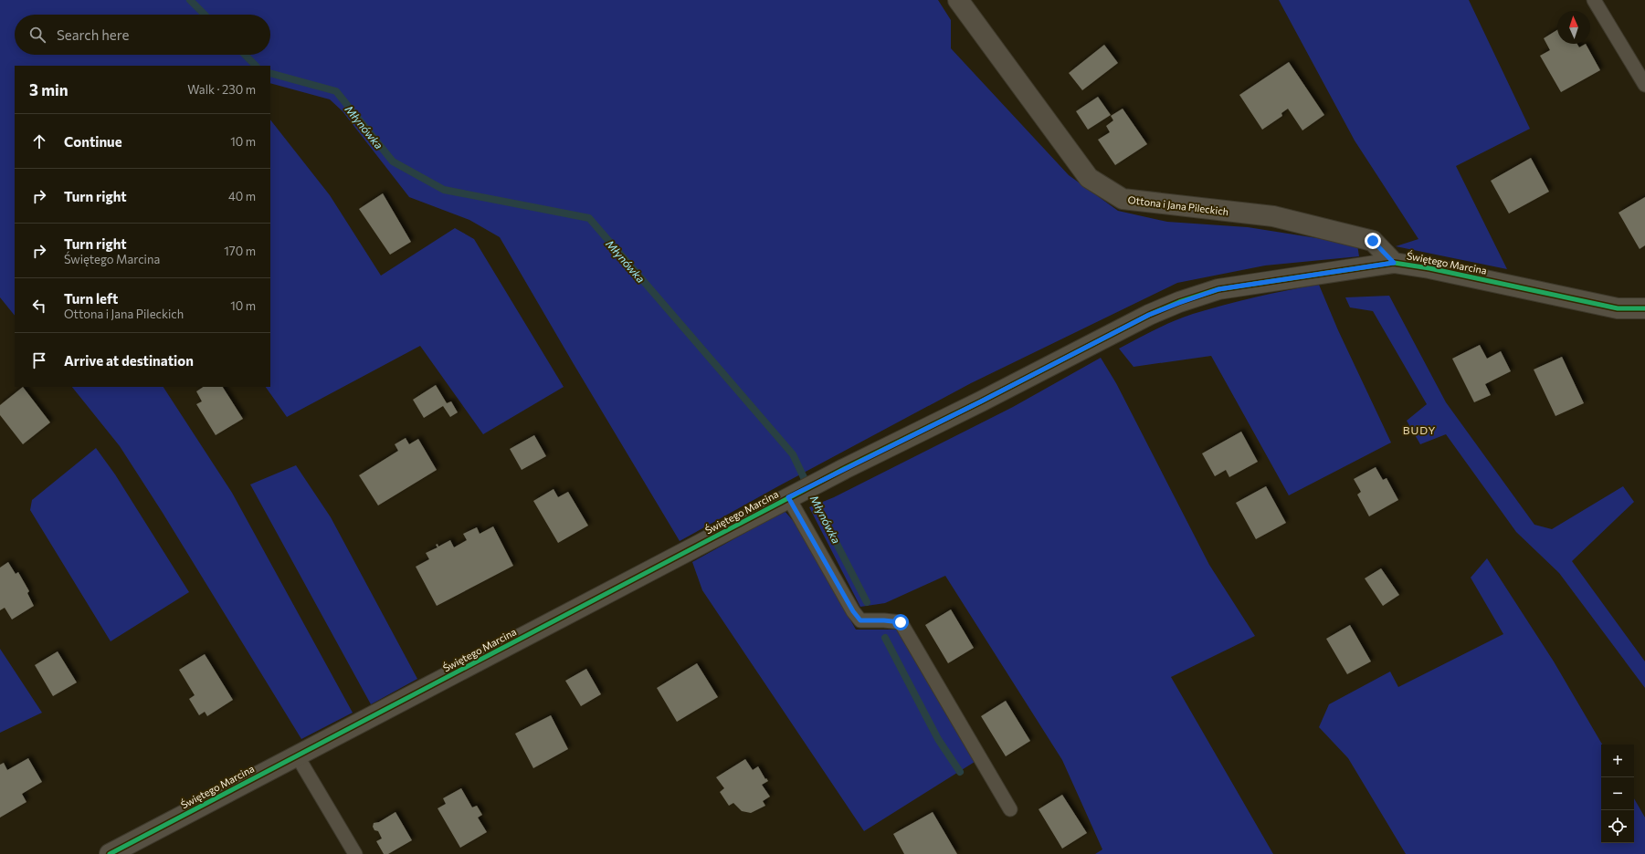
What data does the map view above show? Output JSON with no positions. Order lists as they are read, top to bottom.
{
  "streets": {
    "street": ["Ottona i Jana Pileckich", "Świętego Marcina"]
  },
  "crossings": [
    ["Ottona i Jana Pileckich", "Świętego Marcina"]
  ],
  "districts": ["BUDY"],
  "water": ["Młynówka"],
  "north": "top",
  "page": {
    "search": "Search here",
    "heading": ["3 min", "Walk · 230 m"],
    "list": [
      ["Continue", "10 m"],
      ["Turn right", "40 m"],
      ["Turn right", "Świętego Marcina", "170 m"],
      ["Turn left", "Ottona i Jana Pileckich", "10 m"],
      "Arrive at destination"
    ],
    "map_buttons": ["+", "−"]
  }
}
